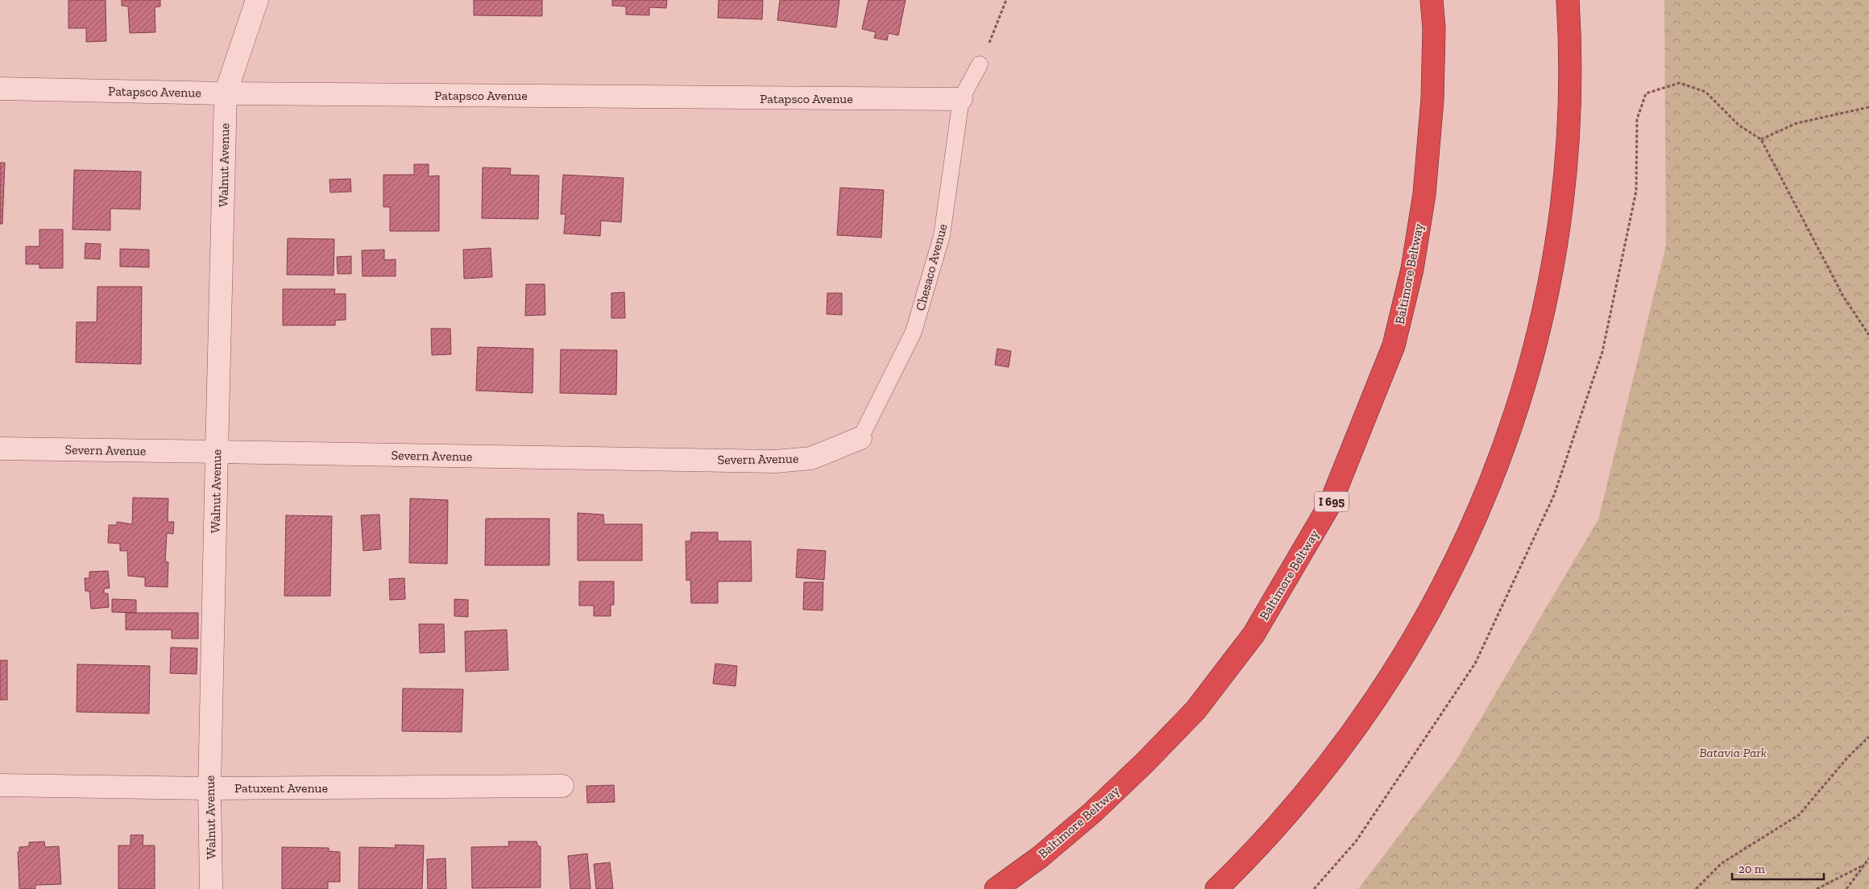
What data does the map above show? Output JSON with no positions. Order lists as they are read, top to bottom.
{
  "streets": {
    "highway": ["Baltimore Beltway", "I 695"],
    "street": [
      "Patapsco Avenue",
      "Walnut Avenue",
      "Severn Avenue",
      "Patuxent Avenue"
    ],
    "lane": ["Chesaco Avenue"]
  },
  "crossings": [
    ["Patapsco Avenue", "Walnut Avenue"],
    ["Patapsco Avenue", "Chesaco Avenue"],
    ["Walnut Avenue", "Severn Avenue"],
    ["Walnut Avenue", "Patuxent Avenue"],
    ["Chesaco Avenue", "Severn Avenue"]
  ],
  "parks": ["Batavia Park"],
  "scale_bar": "20 m"
}
